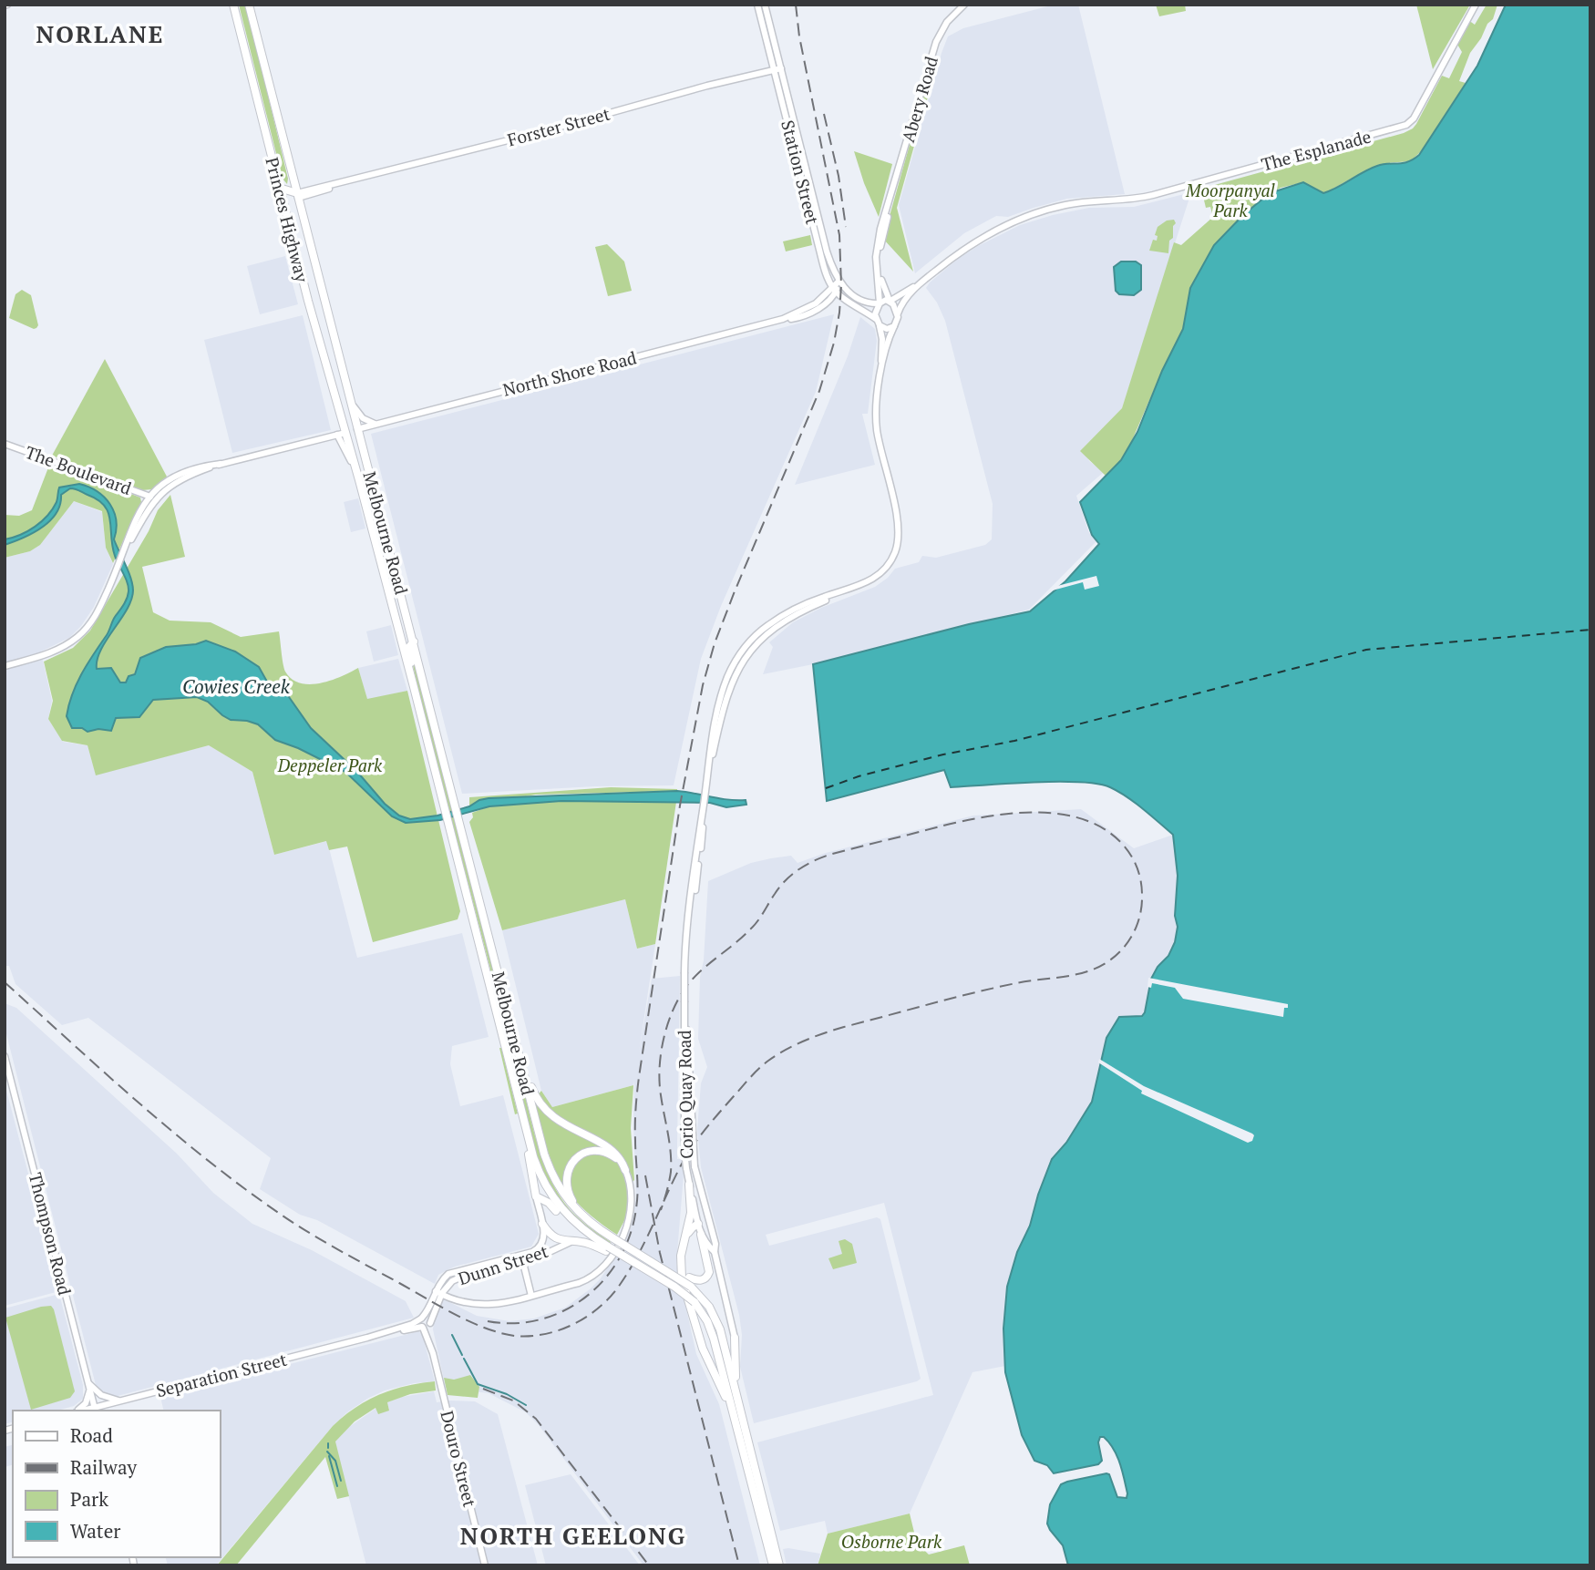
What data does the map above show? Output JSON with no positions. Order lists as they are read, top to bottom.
{
  "streets": {
    "highway": ["Princes Highway", "The Boulevard", "Melbourne Road"],
    "main road": [
      "Abery Road",
      "Forster Street",
      "The Esplanade",
      "Station Street",
      "North Shore Road",
      "Corio Quay Road",
      "Thompson Road",
      "Dunn Street",
      "Separation Street",
      "Douro Street"
    ]
  },
  "crossings": [
    ["Abery Road", "The Esplanade"],
    ["Abery Road", "Corio Quay Road"],
    ["Forster Street", "Station Street"],
    ["Forster Street", "Princes Highway"],
    ["The Esplanade", "Corio Quay Road"],
    ["Station Street", "North Shore Road"],
    ["Princes Highway", "North Shore Road"],
    ["Princes Highway", "The Boulevard"],
    ["Princes Highway", "Melbourne Road"],
    ["North Shore Road", "The Boulevard"],
    ["North Shore Road", "Melbourne Road"],
    ["The Boulevard", "Melbourne Road"],
    ["Thompson Road", "Separation Street"],
    ["Separation Street", "Douro Street"]
  ],
  "districts": ["NORLANE", "NORTH GEELONG"],
  "water": ["Cowies Creek"],
  "parks": ["Moorpanyal Park", "Deppeler Park", "Osborne Park"],
  "legend": [
    "Road",
    "Railway",
    "Park",
    "Water"
  ]
}
